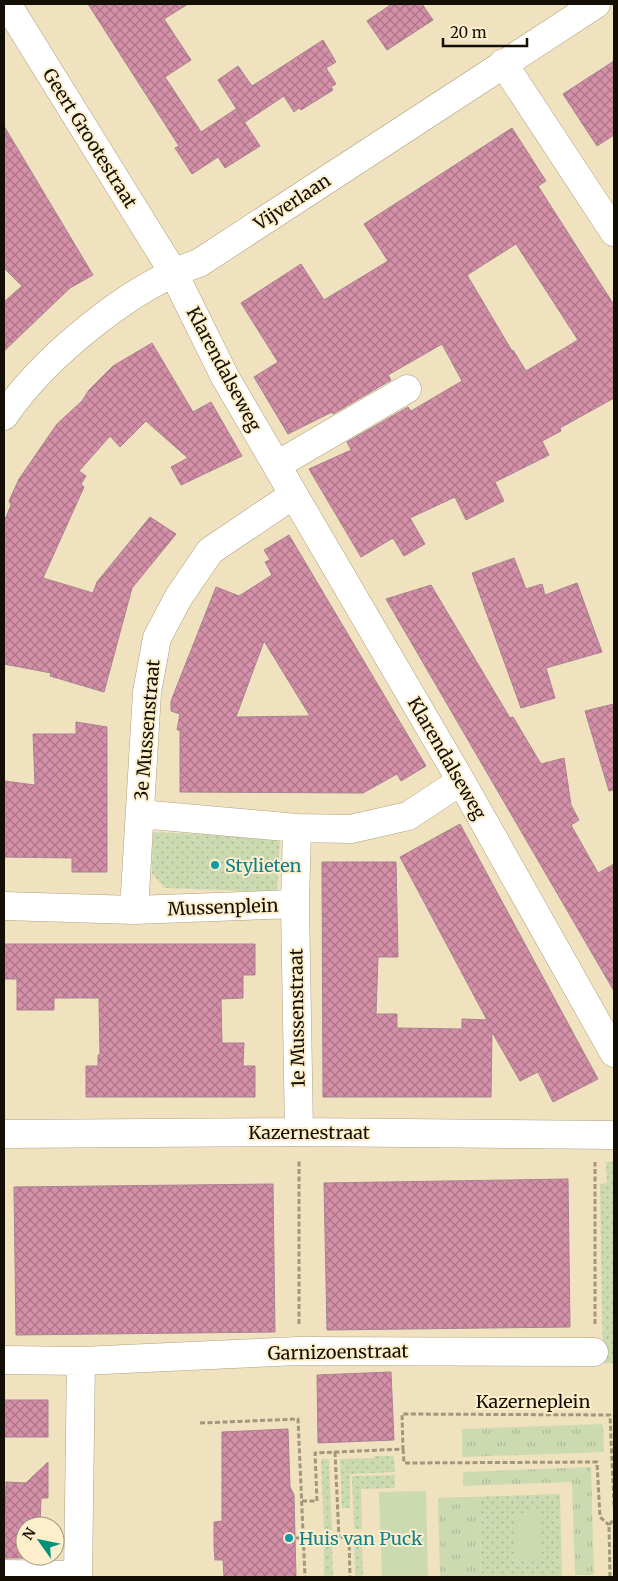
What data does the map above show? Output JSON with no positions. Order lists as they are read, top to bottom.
{
  "streets": {
    "street": [
      "Geert Grootestraat",
      "Vijverlaan",
      "Klarendalseweg",
      "3e Mussenstraat",
      "Mussenplein",
      "1e Mussenstraat",
      "Kazernestraat",
      "Garnizoenstraat"
    ],
    "path": ["Kazerneplein"]
  },
  "crossings": [
    ["Geert Grootestraat", "Vijverlaan"],
    ["Geert Grootestraat", "Klarendalseweg"],
    ["Vijverlaan", "Klarendalseweg"],
    ["Klarendalseweg", "3e Mussenstraat"],
    ["Mussenplein", "1e Mussenstraat"],
    ["1e Mussenstraat", "Kazernestraat"]
  ],
  "places": ["Stylieten", "Huis van Puck"],
  "scale_bar": "20 m",
  "north": "top left"
}
